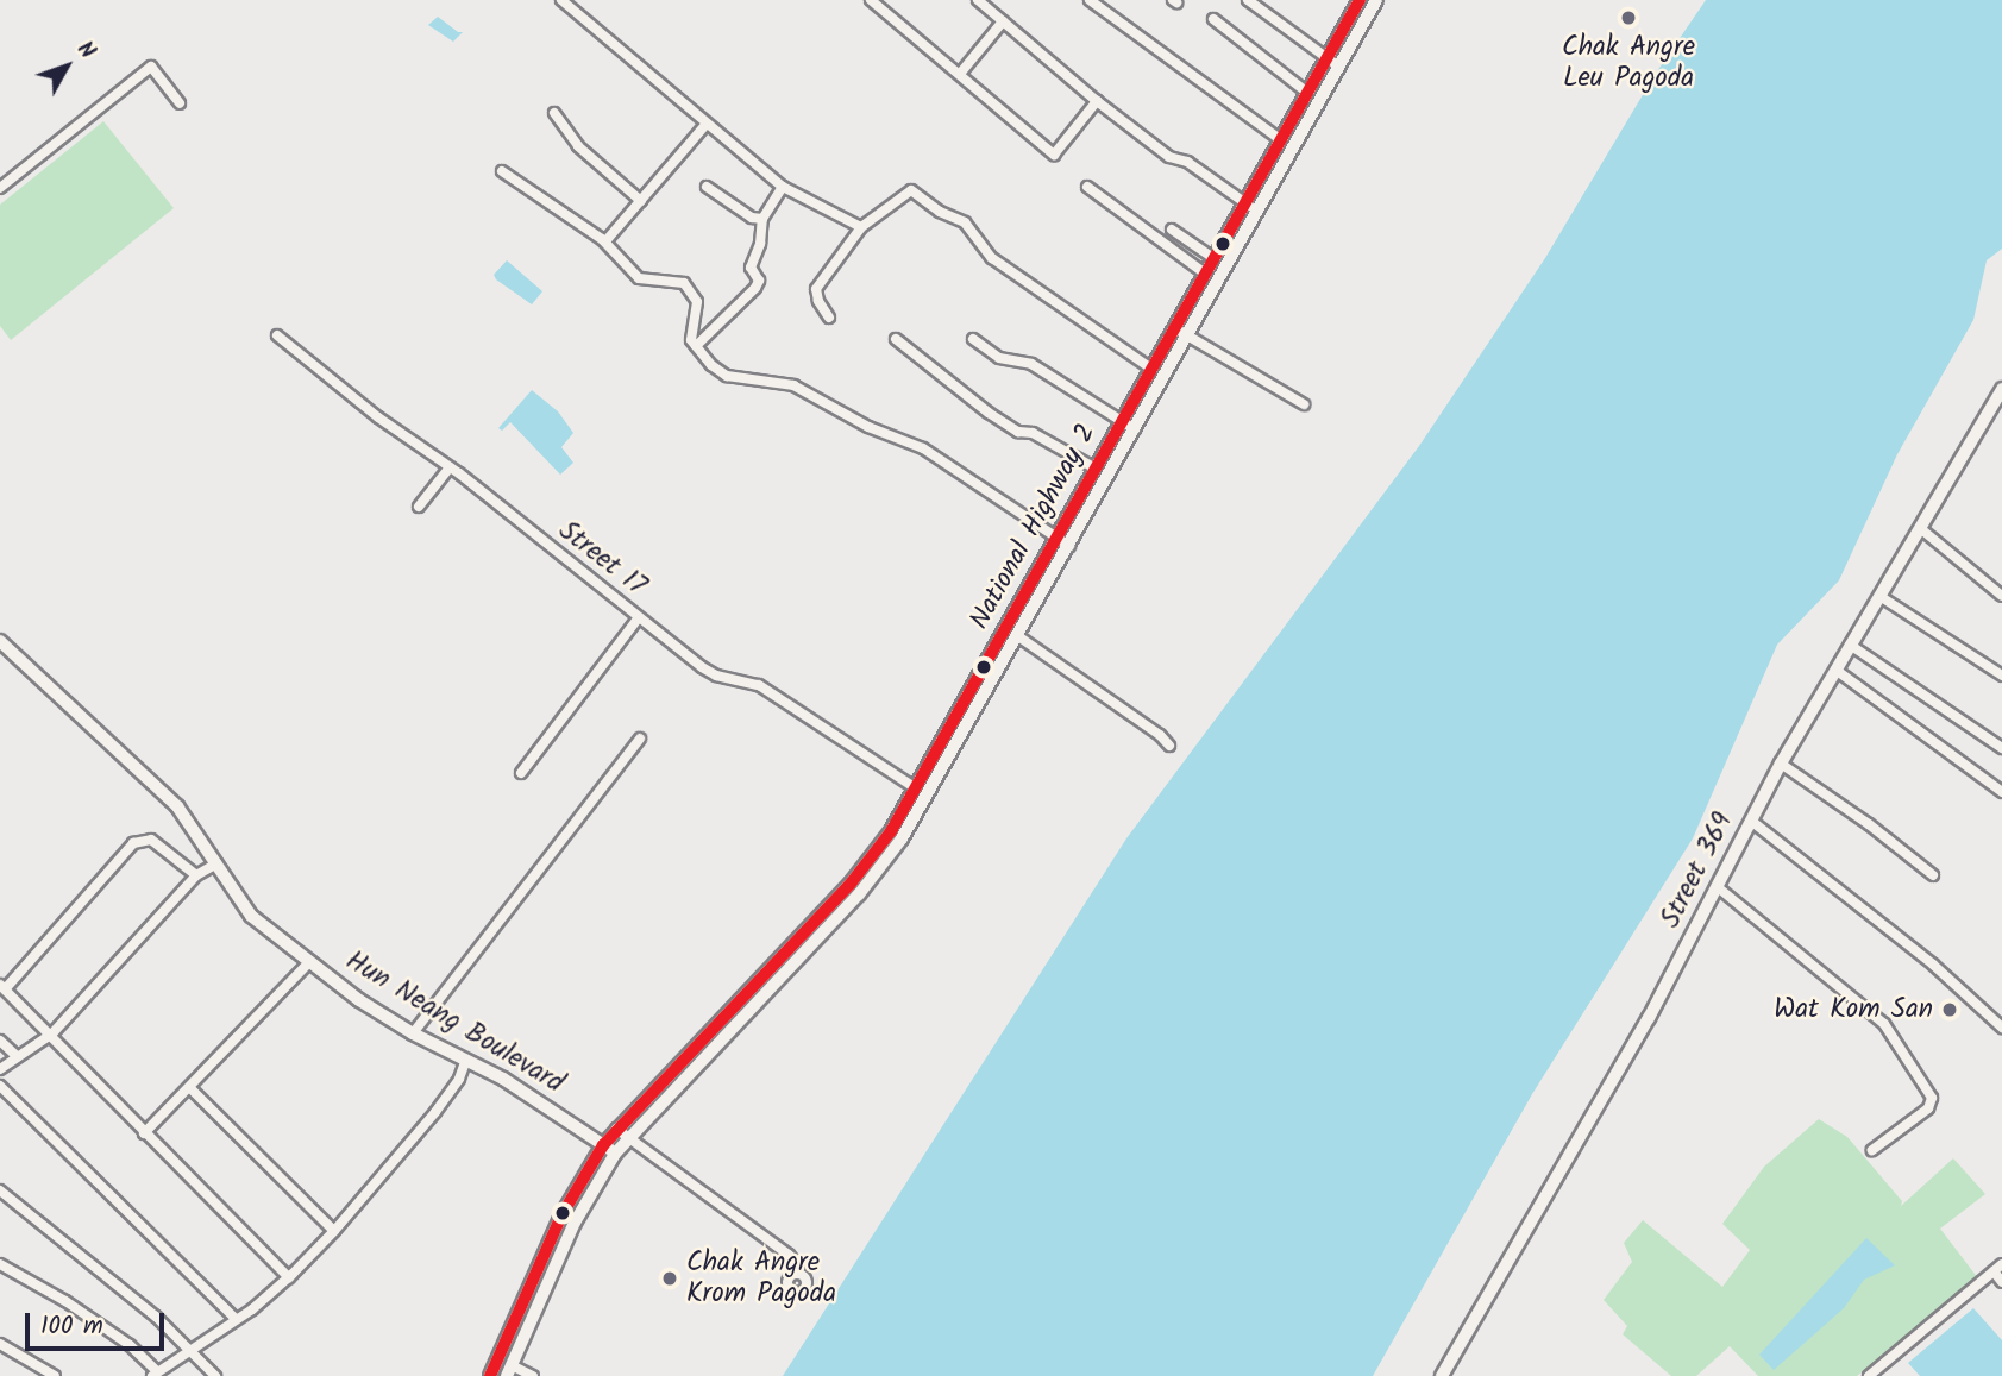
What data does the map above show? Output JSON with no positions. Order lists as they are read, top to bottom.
{
  "streets": {
    "main road": ["National Highway 2", "Street 369", "Hun Neang Boulevard"],
    "street": ["Street 17"]
  },
  "crossings": [
    ["National Highway 2", "Street 17"],
    ["National Highway 2", "Hun Neang Boulevard"]
  ],
  "places": ["Chak Angre Leu Pagoda", "Wat Kom San", "Chak Angre Krom Pagoda"],
  "lines": ["transit line 2"],
  "scale_bar": "100 m",
  "north": "top right"
}
